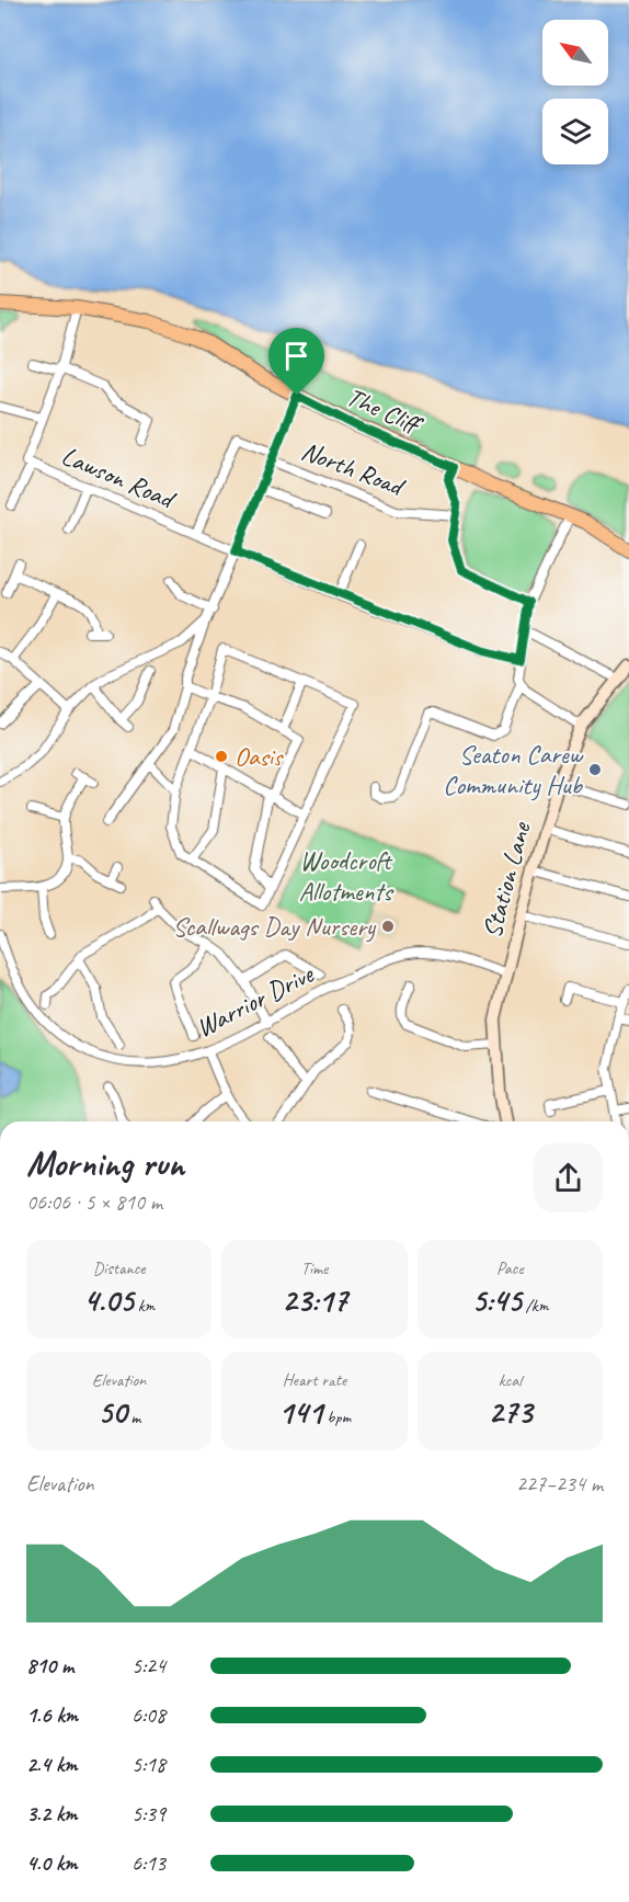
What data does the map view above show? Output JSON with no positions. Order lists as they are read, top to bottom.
{
  "streets": {
    "main road": ["The Cliff", "Station Lane"],
    "street": ["North Road", "Lawson Road", "Warrior Drive"]
  },
  "crossings": [
    ["The Cliff", "Lawson Road"],
    ["North Road", "Lawson Road"],
    ["Station Lane", "Warrior Drive"]
  ],
  "parks": ["Woodcroft Allotments"],
  "places": ["Oasis", "Seaton Carew Community Hub", "Scallwags Day Nursery"],
  "north": "top left",
  "page": {
    "heading": ["Morning run", "06:06 · 5 × 810 m"],
    "stats": [
      ["Distance", "4.05 km"],
      ["Time", "23:17"],
      ["Pace", "5:45 /km"],
      ["Elevation", "50 m"],
      ["Heart rate", "141 bpm"],
      ["kcal", "273"]
    ],
    "chart": ["Elevation", "227–234 m"],
    "list": [
      {
        "name": "810 m",
        "note": "5:24"
      },
      {
        "name": "1.6 km",
        "note": "6:08"
      },
      {
        "name": "2.4 km",
        "note": "5:18"
      },
      {
        "name": "3.2 km",
        "note": "5:39"
      },
      {
        "name": "4.0 km",
        "note": "6:13"
      }
    ]
  }
}
